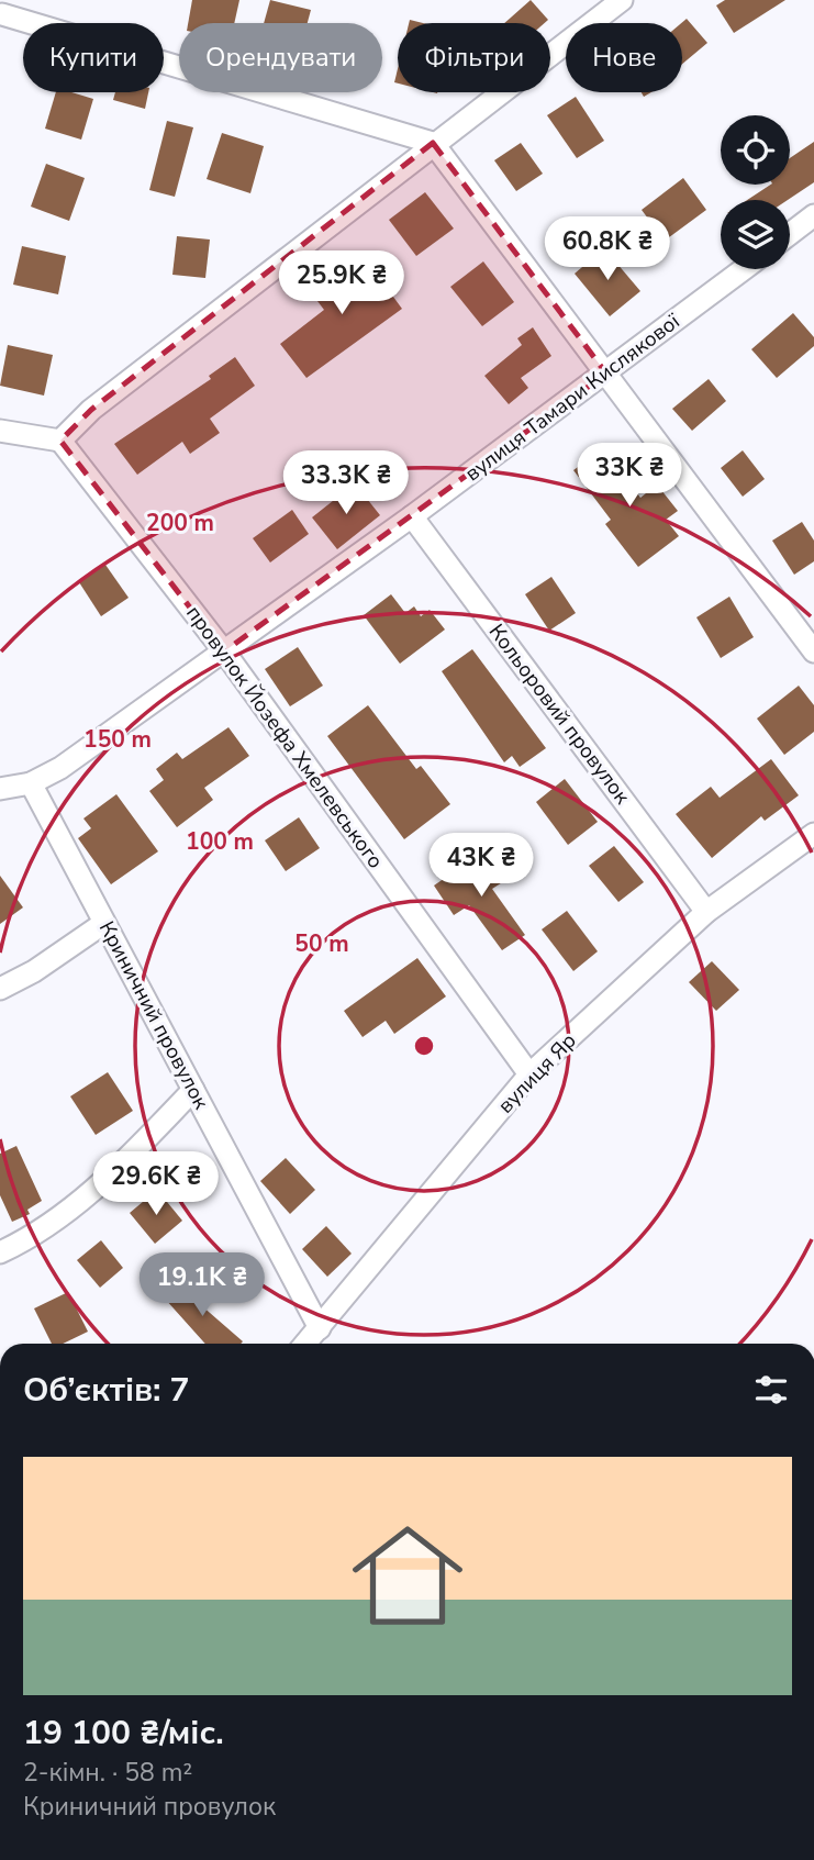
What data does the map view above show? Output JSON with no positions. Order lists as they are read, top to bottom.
{
  "streets": {
    "street": [
      "вулиця Тамари Кислякової",
      "Кольоровий провулок",
      "провулок Йозефа Хмелевського",
      "Криничний провулок",
      "вулиця Яр"
    ]
  },
  "crossings": [
    ["вулиця Тамари Кислякової", "Кольоровий провулок"],
    ["вулиця Тамари Кислякової", "провулок Йозефа Хмелевського"],
    ["вулиця Тамари Кислякової", "Криничний провулок"],
    ["Кольоровий провулок", "вулиця Яр"],
    ["провулок Йозефа Хмелевського", "вулиця Яр"],
    ["Криничний провулок", "вулиця Яр"]
  ],
  "page": {
    "chip": [
      "Купити",
      "Орендувати",
      "Фільтри",
      "Нове"
    ],
    "price": [
      "60.8K ₴",
      "25.9K ₴",
      "33K ₴",
      "33.3K ₴",
      "43K ₴",
      "29.6K ₴",
      "19.1K ₴"
    ],
    "heading": "Об’єктів: 7",
    "list": [
      {
        "name": "19 100 ₴/міс.",
        "note": "2-кімн. · 58 m² · Криничний провулок"
      }
    ]
  },
  "rings": [
    "200 m",
    "150 m",
    "100 m",
    "50 m"
  ]
}
